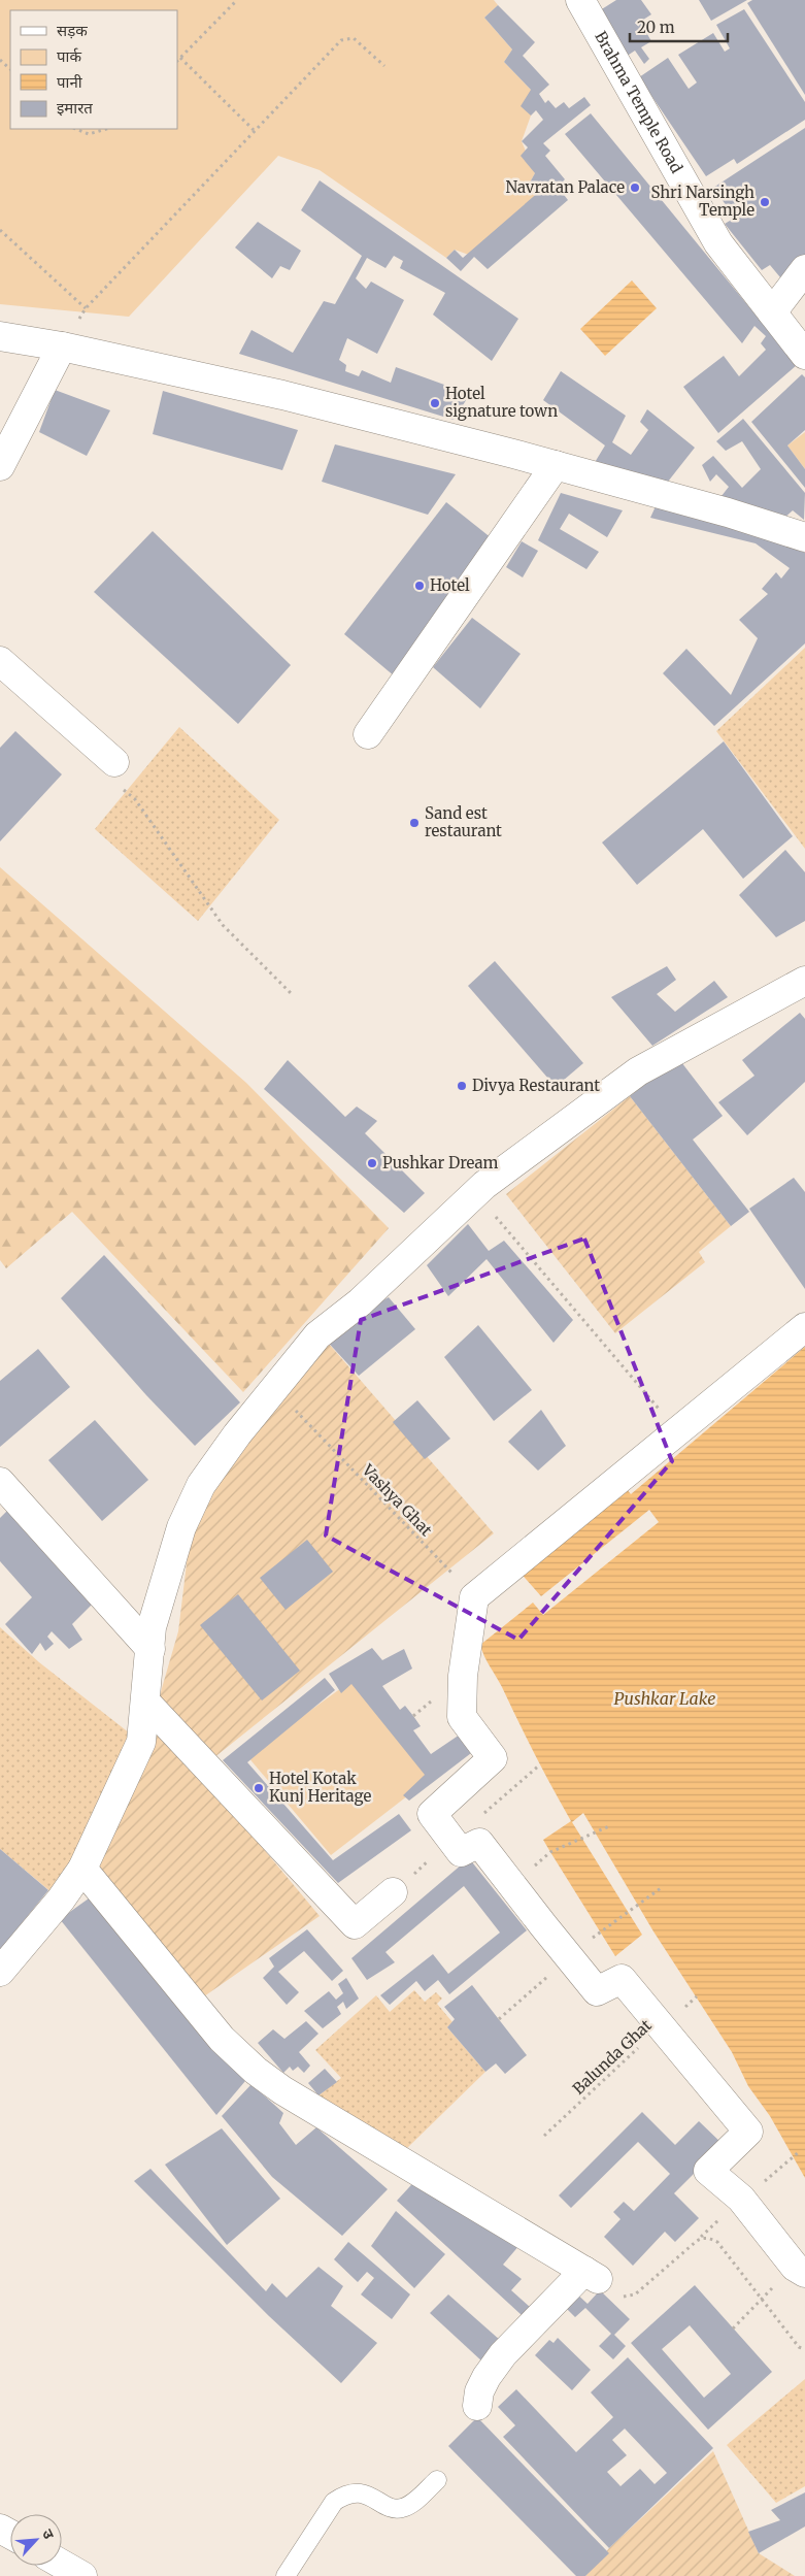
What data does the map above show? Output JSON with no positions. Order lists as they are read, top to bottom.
{
  "streets": {
    "street": ["Brahma Temple Road"],
    "path": ["Vashya Ghat", "Balunda Ghat"]
  },
  "water": ["Pushkar Lake"],
  "places": [
    "Navratan Palace",
    "Shri Narsingh Temple",
    "Hotel signature town",
    "Hotel",
    "Sand est restaurant",
    "Divya Restaurant",
    "Pushkar Dream",
    "Hotel Kotak Kunj Heritage"
  ],
  "legend": [
    "सड़क",
    "पार्क",
    "पानी",
    "इमारत"
  ],
  "scale_bar": "20 m",
  "north": "top right"
}
